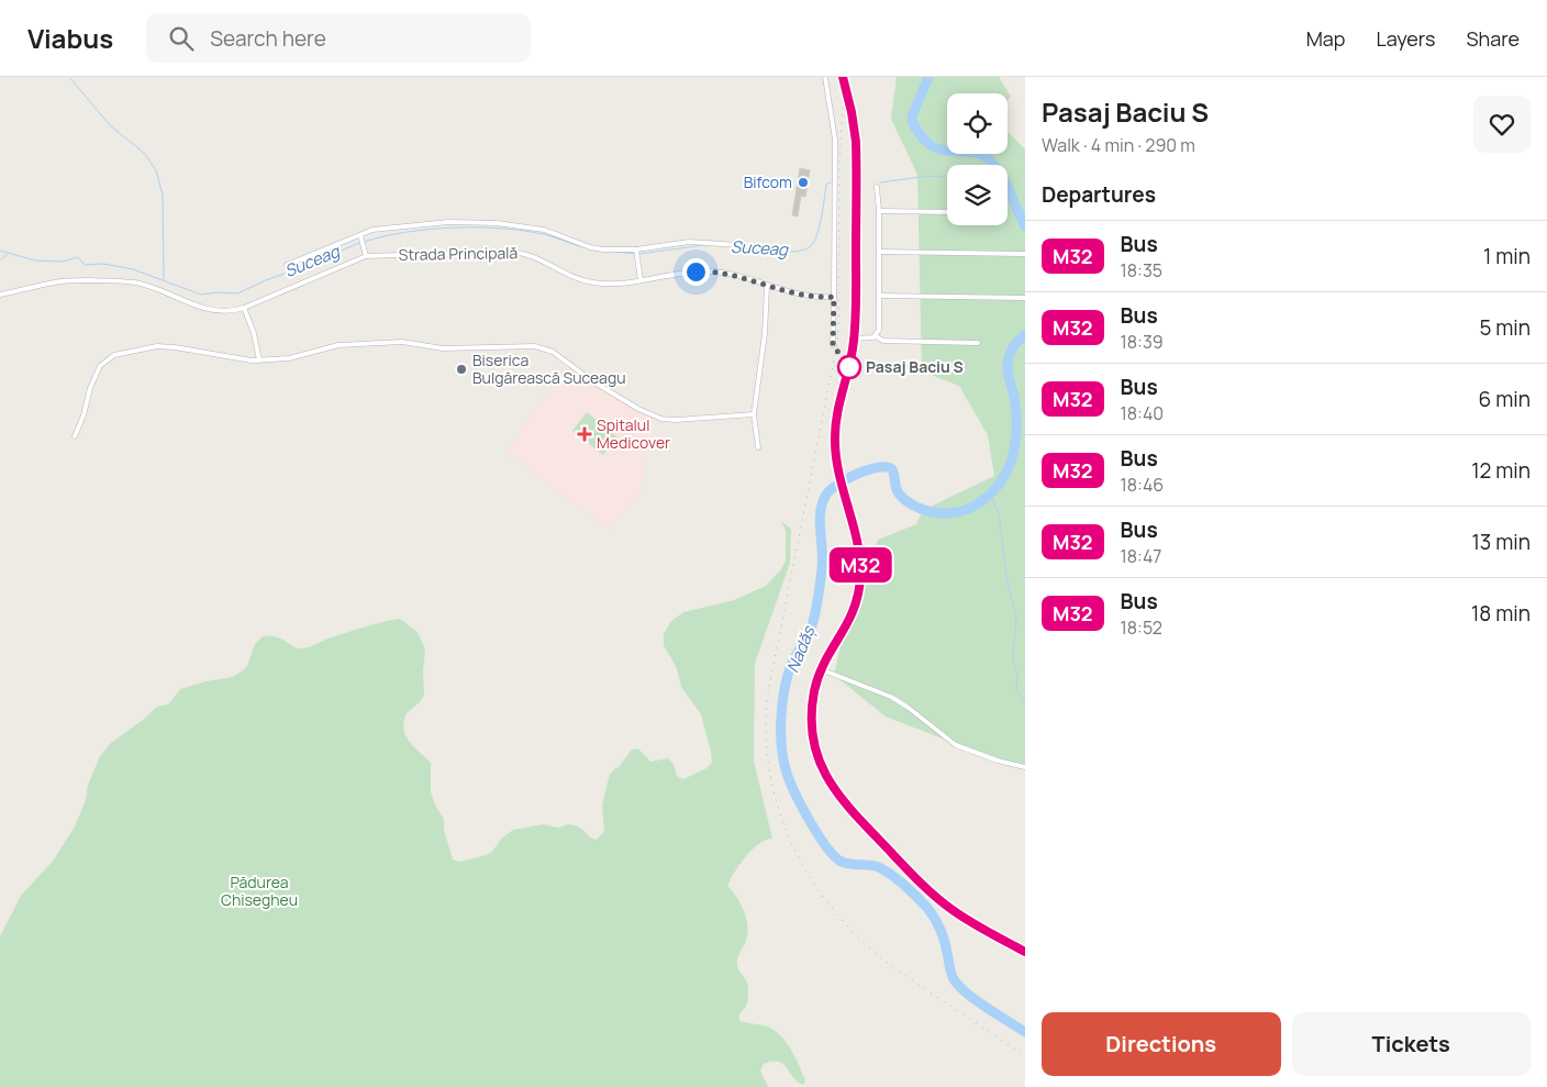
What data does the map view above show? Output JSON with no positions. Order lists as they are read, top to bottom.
{
  "streets": {
    "street": ["Strada Principală"]
  },
  "water": ["Suceag", "Nadăș"],
  "parks": ["Pădurea Chisegheu"],
  "places": {
    "other": ["Bifcom", "Pasaj Baciu S", "Biserica Bulgărească Suceagu"],
    "health": ["Spitalul Medicover"]
  },
  "lines": ["bus line M32"],
  "page": {
    "header": "Viabus",
    "search": "Search here",
    "nav": ["Map", "Layers", "Share"],
    "on_map": "M32",
    "heading": [
      ["Pasaj Baciu S", "Walk · 4 min · 290 m"],
      "Departures"
    ],
    "list": [
      {
        "mark": "M32",
        "name": "Bus",
        "note": "18:35",
        "value": "1 min"
      },
      {
        "mark": "M32",
        "name": "Bus",
        "note": "18:39",
        "value": "5 min"
      },
      {
        "mark": "M32",
        "name": "Bus",
        "note": "18:40",
        "value": "6 min"
      },
      {
        "mark": "M32",
        "name": "Bus",
        "note": "18:46",
        "value": "12 min"
      },
      {
        "mark": "M32",
        "name": "Bus",
        "note": "18:47",
        "value": "13 min"
      },
      {
        "mark": "M32",
        "name": "Bus",
        "note": "18:52",
        "value": "18 min"
      }
    ],
    "buttons": ["Directions", "Tickets"]
  }
}
